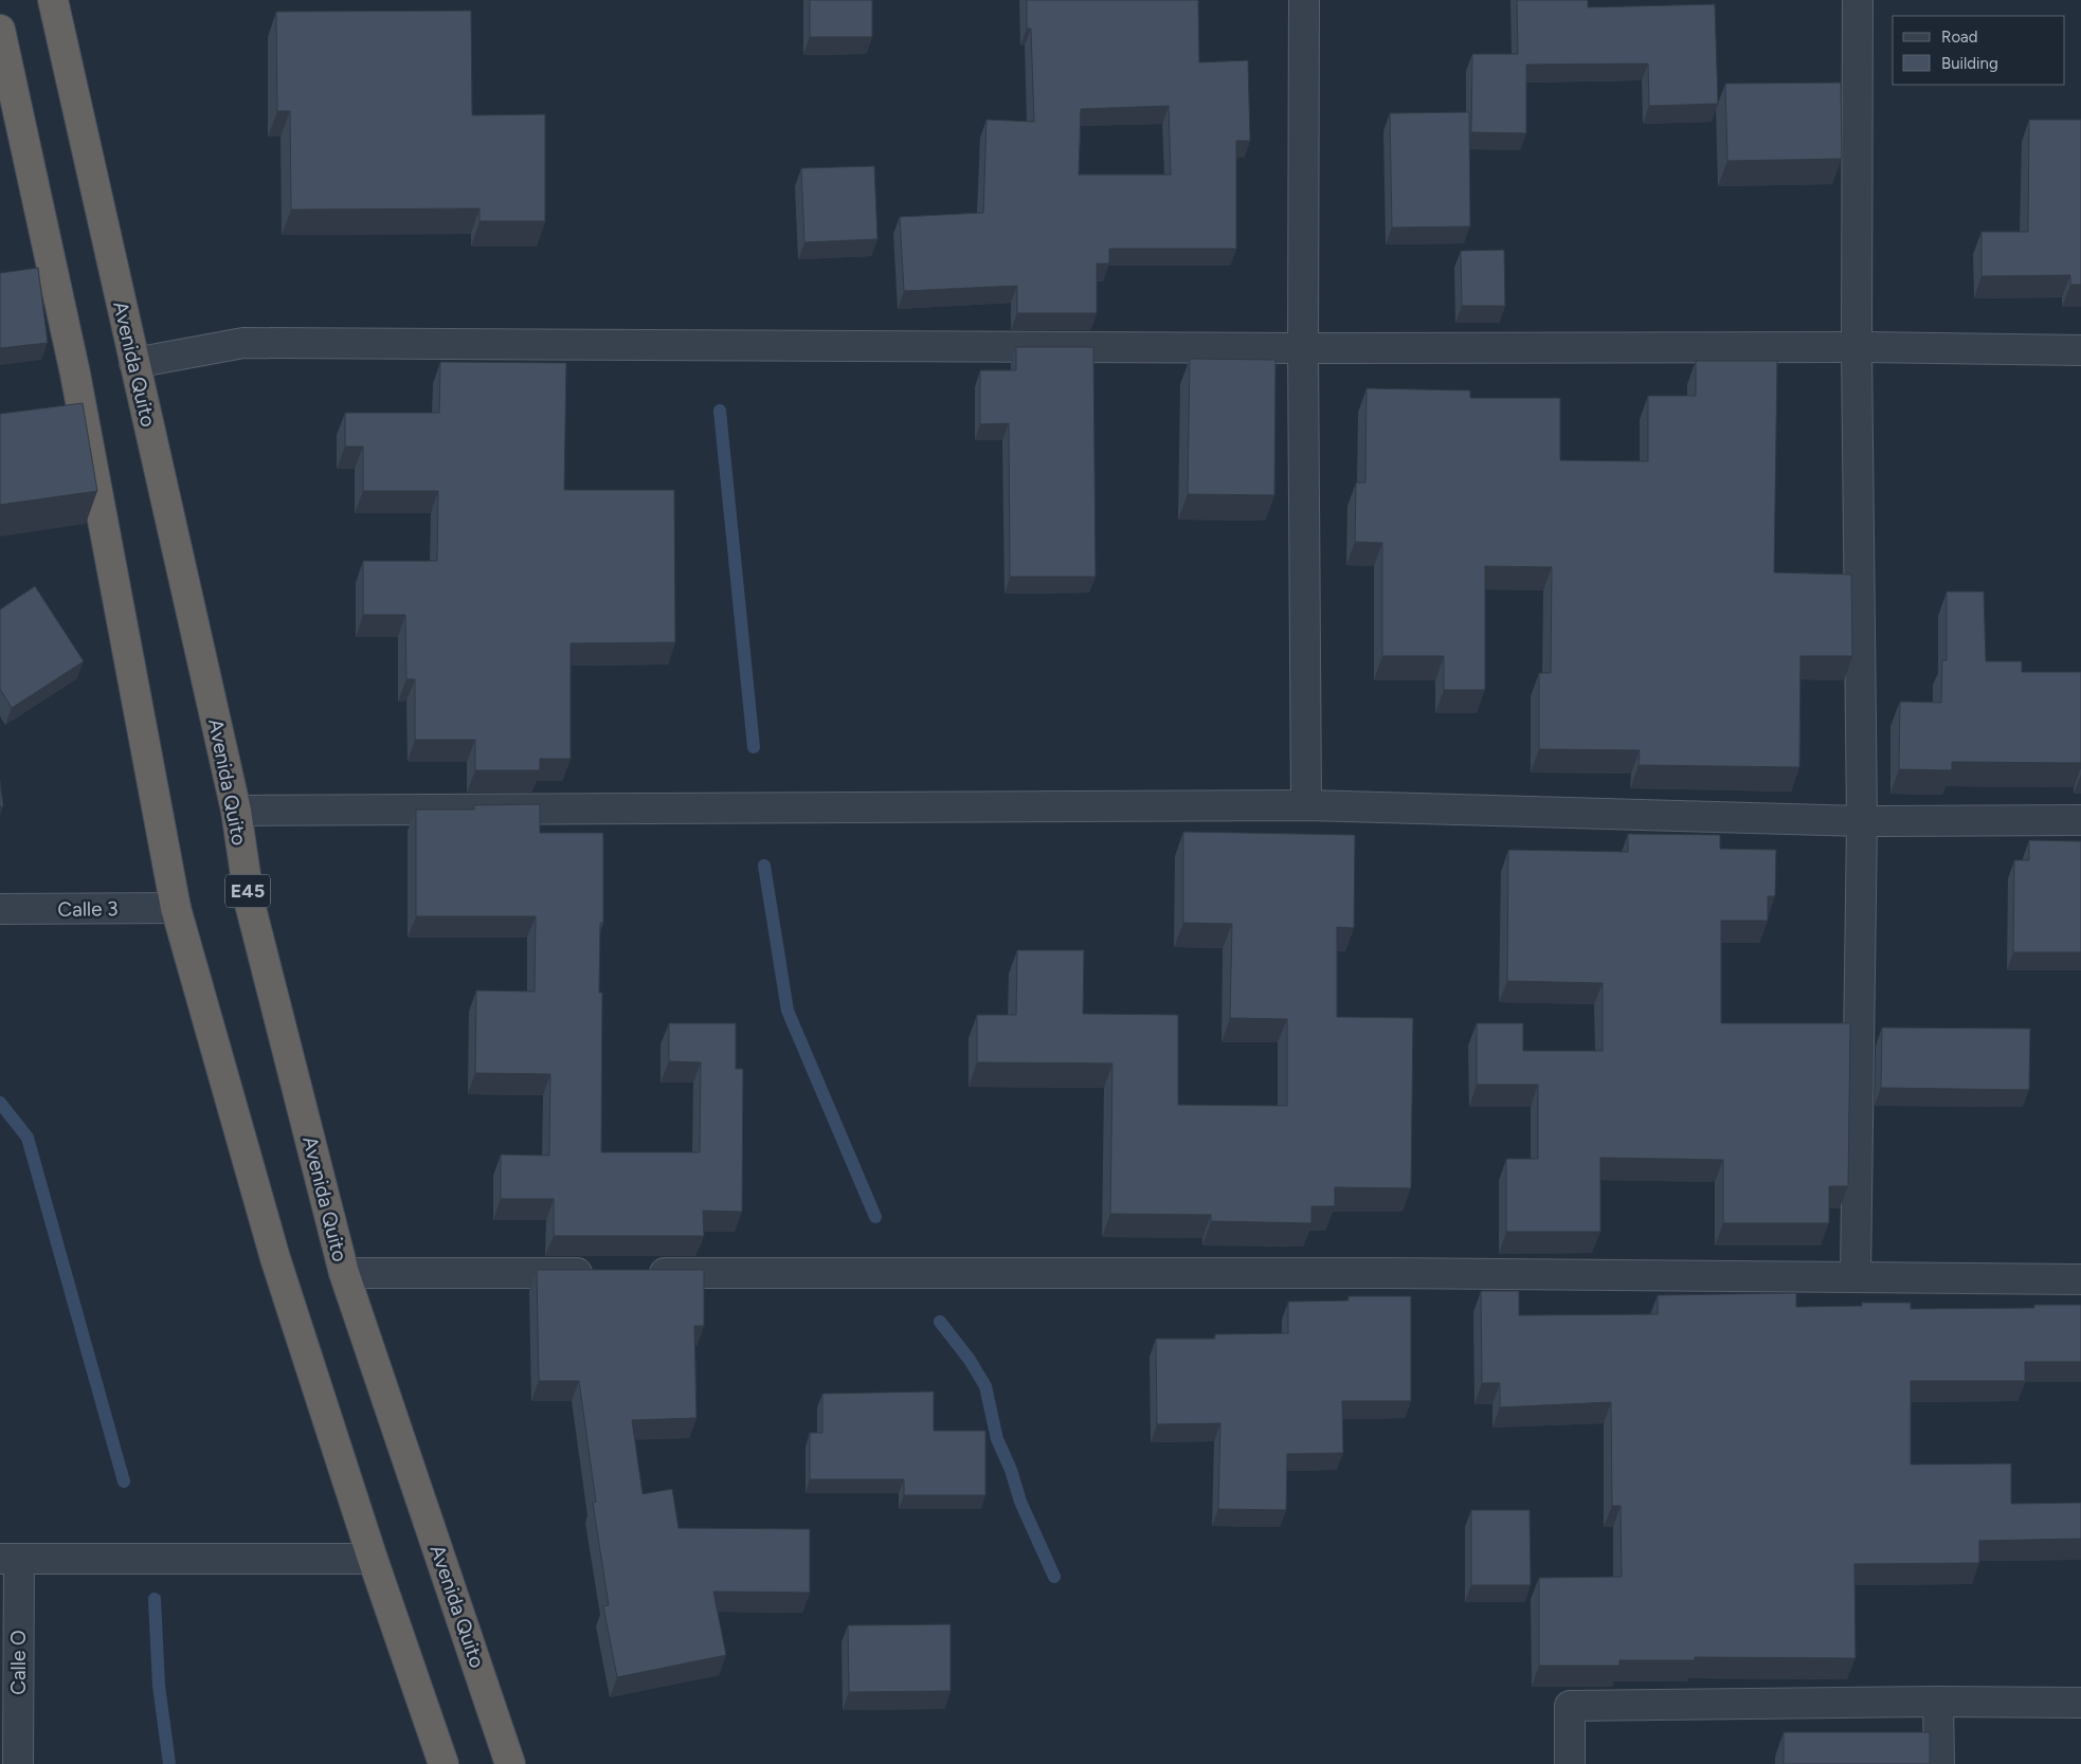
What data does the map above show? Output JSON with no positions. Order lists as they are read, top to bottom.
{
  "streets": {
    "highway": ["Avenida Quito", "E45"],
    "street": ["Calle 3", "Calle O"]
  },
  "legend": ["Road", "Building"]
}
